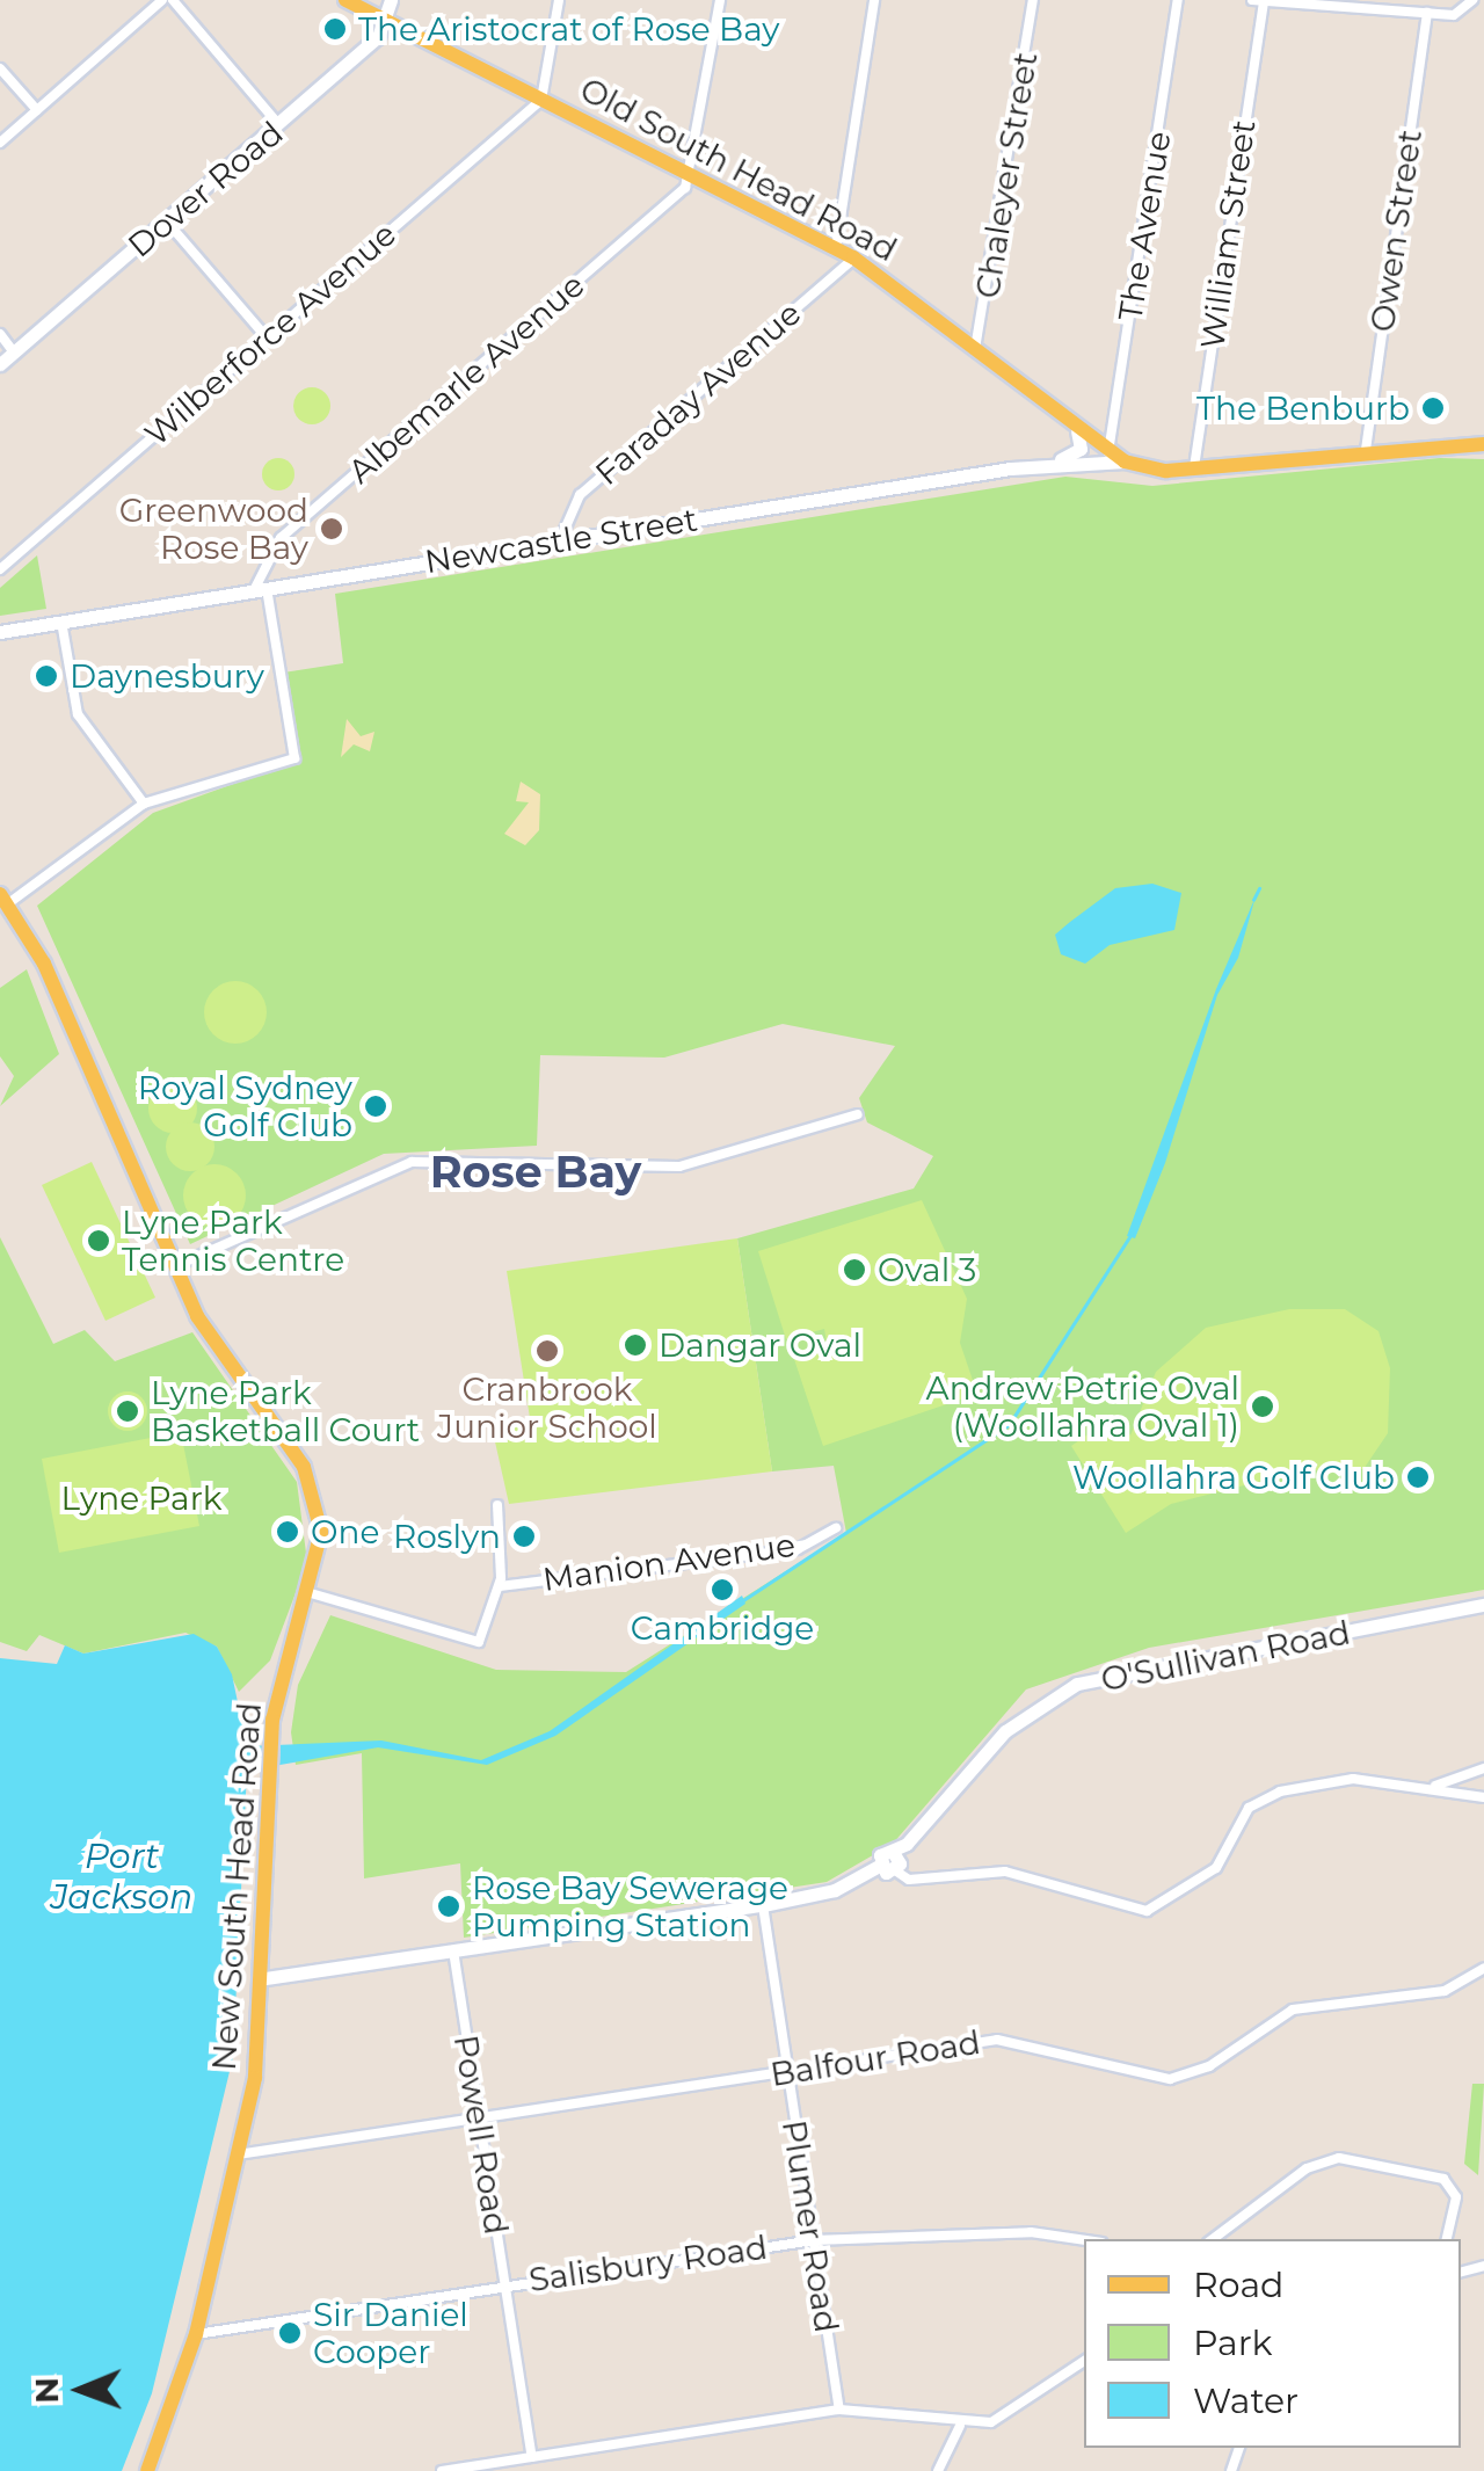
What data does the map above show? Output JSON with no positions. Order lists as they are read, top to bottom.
{
  "streets": {
    "main road": ["Old South Head Road", "New South Head Road"],
    "street": [
      "Chaleyer Street",
      "Dover Road",
      "The Avenue",
      "Owen Street",
      "William Street",
      "Wilberforce Avenue",
      "Albemarle Avenue",
      "Faraday Avenue",
      "Newcastle Street",
      "Manion Avenue",
      "O'Sullivan Road",
      "Balfour Road",
      "Powell Road",
      "Plumer Road",
      "Salisbury Road"
    ]
  },
  "crossings": [
    ["Old South Head Road", "Chaleyer Street"],
    ["Old South Head Road", "Dover Road"],
    ["Old South Head Road", "The Avenue"],
    ["Old South Head Road", "Owen Street"],
    ["Old South Head Road", "William Street"],
    ["Old South Head Road", "Wilberforce Avenue"],
    ["Old South Head Road", "Albemarle Avenue"],
    ["Old South Head Road", "Faraday Avenue"],
    ["Old South Head Road", "Newcastle Street"],
    ["Albemarle Avenue", "Newcastle Street"],
    ["Faraday Avenue", "Newcastle Street"],
    ["New South Head Road", "Balfour Road"],
    ["New South Head Road", "Salisbury Road"],
    ["Balfour Road", "Powell Road"],
    ["Balfour Road", "Plumer Road"],
    ["Powell Road", "Salisbury Road"],
    ["Plumer Road", "Salisbury Road"]
  ],
  "districts": ["Rose Bay"],
  "water": ["Port Jackson"],
  "parks": ["Lyne Park"],
  "places": [
    "The Aristocrat of Rose Bay",
    "The Benburb",
    "Greenwood Rose Bay",
    "Daynesbury",
    "Royal Sydney Golf Club",
    "Lyne Park Tennis Centre",
    "Oval 3",
    "Dangar Oval",
    "Cranbrook Junior School",
    "Andrew Petrie Oval (Woollahra Oval 1)",
    "Lyne Park Basketball Court",
    "Woollahra Golf Club",
    "One",
    "Roslyn",
    "Cambridge",
    "Rose Bay Sewerage Pumping Station",
    "Sir Daniel Cooper"
  ],
  "legend": ["Road", "Park", "Water"],
  "north": "left"
}
